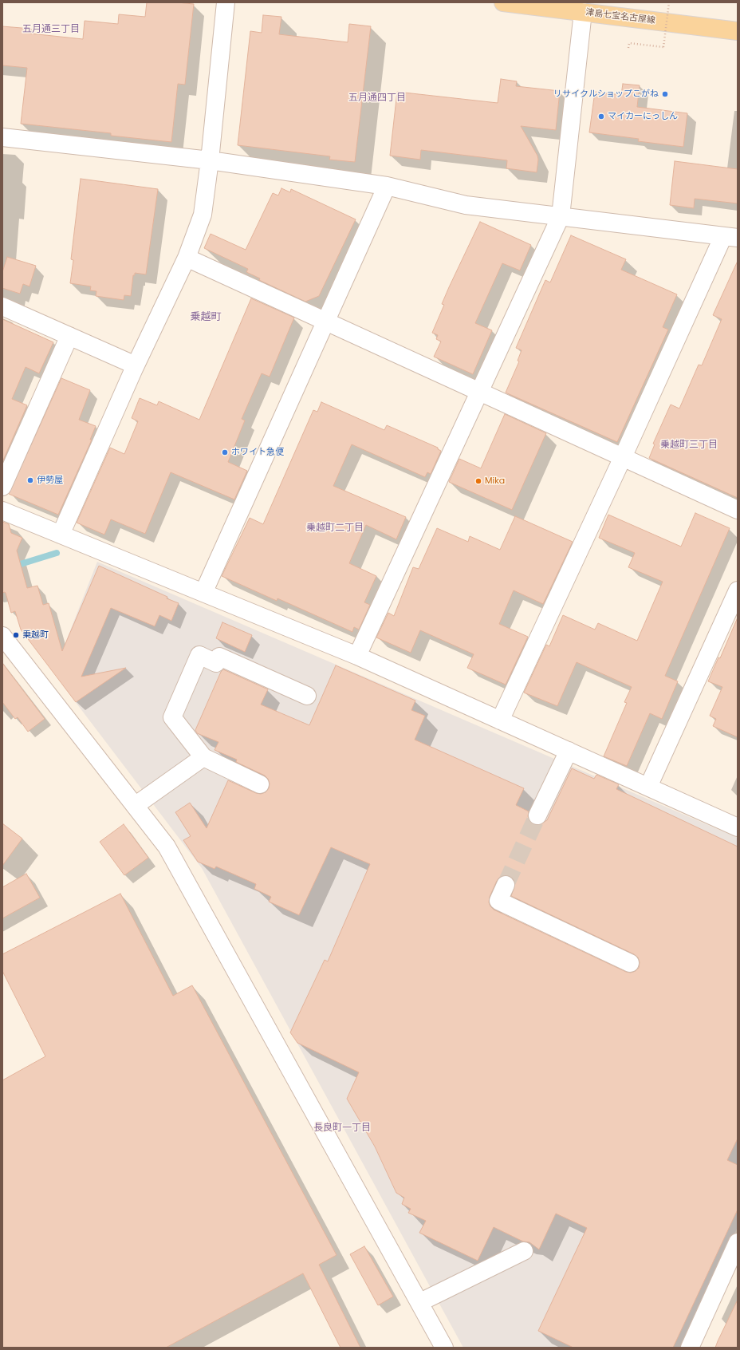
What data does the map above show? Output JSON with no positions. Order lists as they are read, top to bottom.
{
  "streets": {
    "main road": ["津島七宝名古屋線"]
  },
  "districts": [
    "五月通三丁目",
    "五月通四丁目",
    "乗越町",
    "乗越町三丁目",
    "乗越町二丁目",
    "長良町一丁目"
  ],
  "places": [
    "リサイクルショップこがね",
    "マイカーにっしん",
    "ホワイト急便",
    "伊勢屋",
    "Mika",
    "乗越町"
  ]
}
